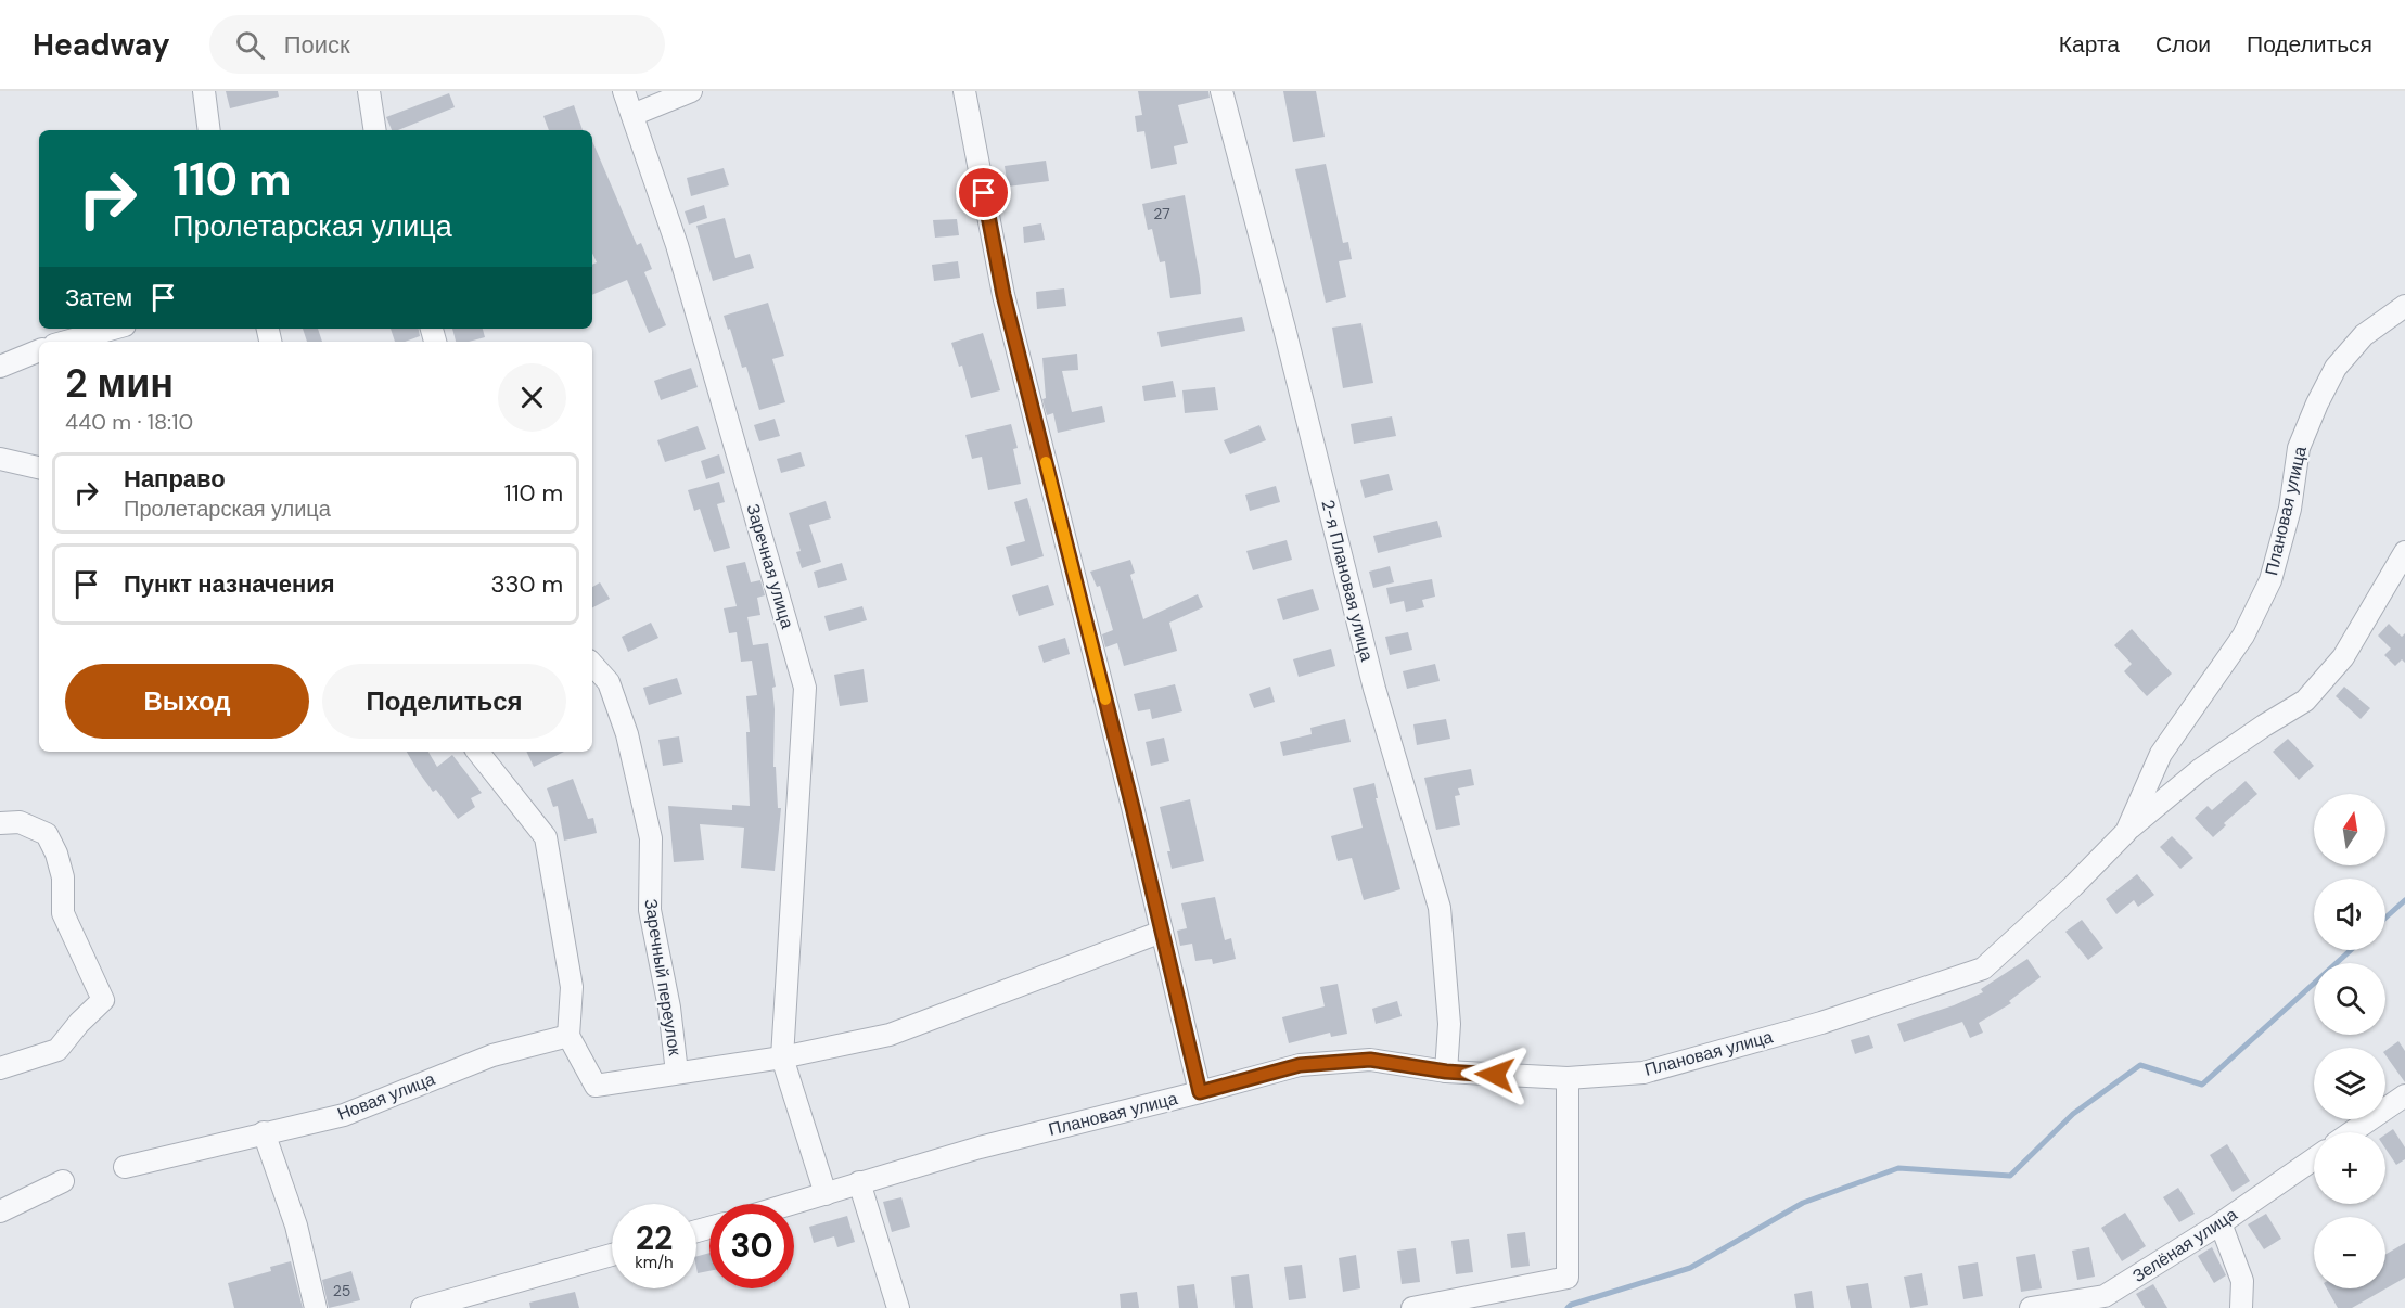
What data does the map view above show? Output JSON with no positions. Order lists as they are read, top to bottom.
{
  "streets": {
    "street": [
      "Плановая улица",
      "Заречная улица",
      "2-я Плановая улица",
      "Заречный переулок",
      "Новая улица",
      "Зелёная улица"
    ]
  },
  "crossings": [
    ["Плановая улица", "Заречная улица"],
    ["Плановая улица", "2-я Плановая улица"]
  ],
  "house_numbers": ["27", "25"],
  "north": "top",
  "page": {
    "header": "Headway",
    "search": "Поиск",
    "nav": ["Карта", "Слои", "Поделиться"],
    "turn": ["110 m", "Пролетарская улица"],
    "then": "Затем",
    "heading": ["2 мин", "440 m · 18:10"],
    "list": [
      {
        "name": "Направо",
        "note": "Пролетарская улица",
        "value": "110 m"
      },
      {
        "name": "Пункт назначения",
        "value": "330 m"
      }
    ],
    "buttons": ["Выход", "Поделиться"],
    "map_buttons": ["+", "−"],
    "speed": "22 km/h",
    "limit": "30"
  }
}
